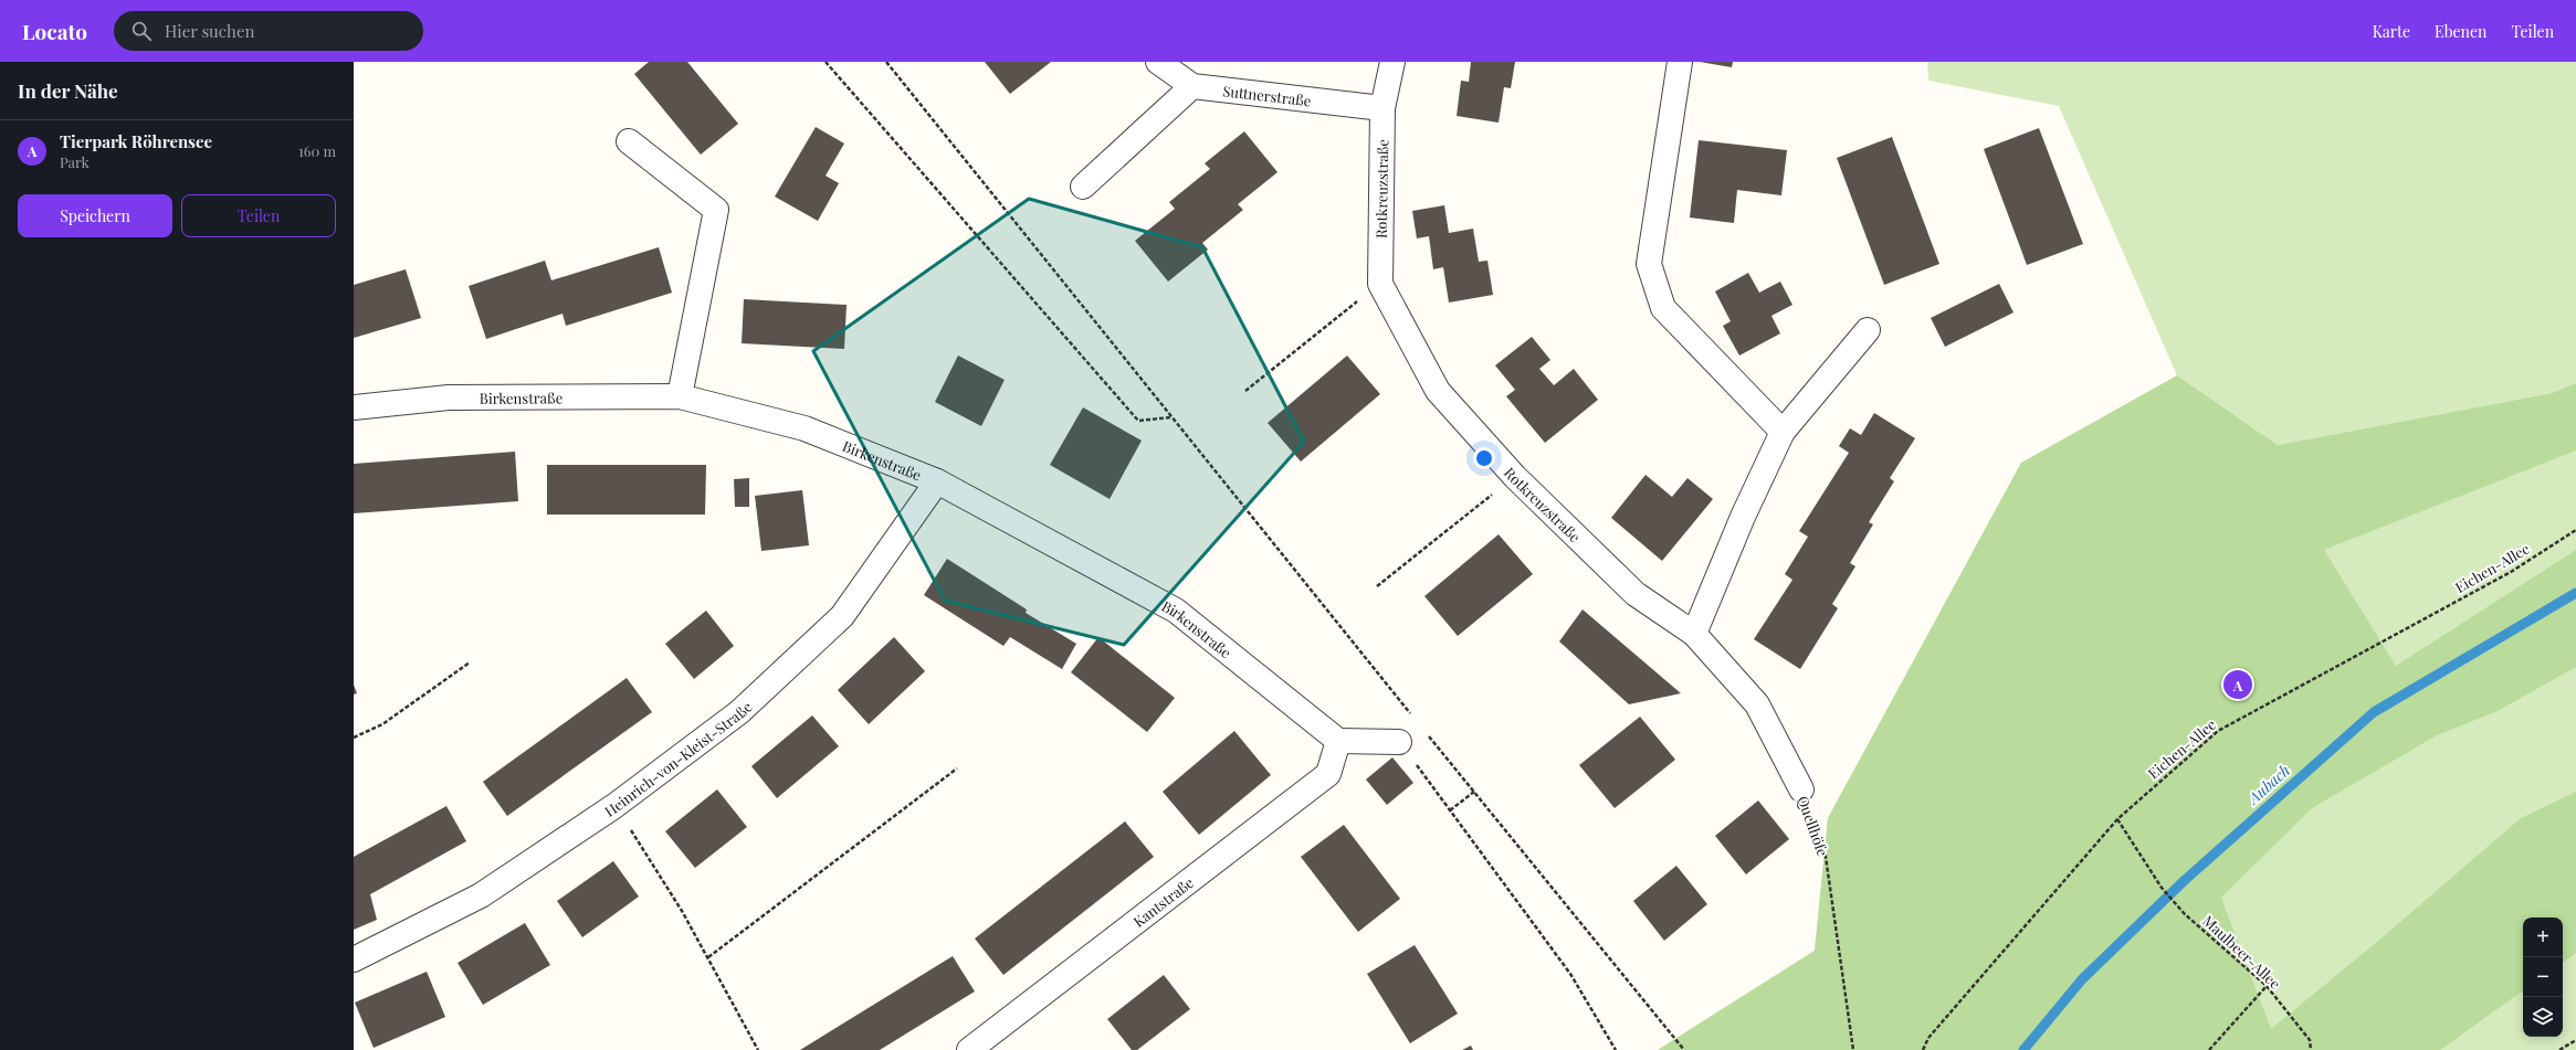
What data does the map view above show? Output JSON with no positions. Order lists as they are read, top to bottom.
{
  "streets": {
    "street": [
      "Suttnerstraße",
      "Rotkreuzstraße",
      "Birkenstraße",
      "Heinrich-von-Kleist-Straße",
      "Quellhöfe",
      "Kantstraße"
    ],
    "path": ["Eichen-Allee", "Maulbeer-Allee"]
  },
  "crossings": [
    ["Suttnerstraße", "Rotkreuzstraße"],
    ["Rotkreuzstraße", "Quellhöfe"],
    ["Birkenstraße", "Heinrich-von-Kleist-Straße"],
    ["Birkenstraße", "Kantstraße"],
    ["Eichen-Allee", "Maulbeer-Allee"]
  ],
  "water": ["Aubach"],
  "page": {
    "header": "Locato",
    "search": "Hier suchen",
    "nav": ["Karte", "Ebenen", "Teilen"],
    "heading": "In der Nähe",
    "list": [
      {
        "mark": "A",
        "name": "Tierpark Röhrensee",
        "note": "Park",
        "value": "160 m"
      }
    ],
    "buttons": ["Speichern", "Teilen"],
    "pins": "A",
    "map_buttons": ["+", "−"]
  }
}
